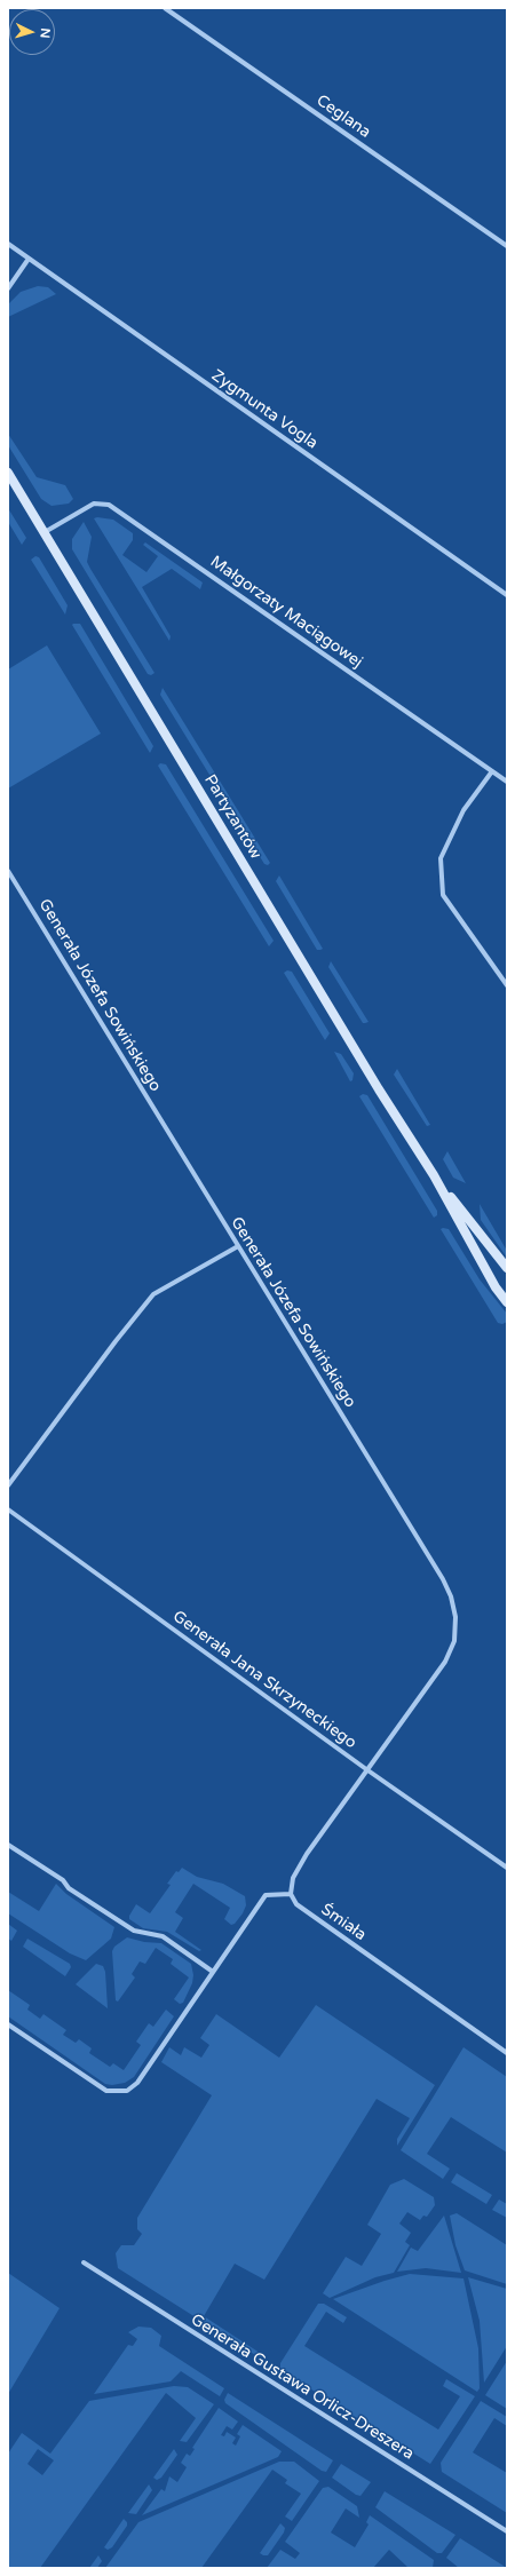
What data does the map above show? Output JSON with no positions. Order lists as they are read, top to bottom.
{
  "streets": {
    "main road": ["Partyzantów"],
    "street": [
      "Ceglana",
      "Zygmunta Vogla",
      "Małgorzaty Maciągowej",
      "Generała Józefa Sowińskiego",
      "Generała Jana Skrzyneckiego",
      "Śmiała",
      "Generała Gustawa Orlicz-Dreszera"
    ]
  },
  "crossings": [
    ["Małgorzaty Maciągowej", "Partyzantów"],
    ["Generała Józefa Sowińskiego", "Generała Jana Skrzyneckiego"]
  ],
  "north": "right"
}
